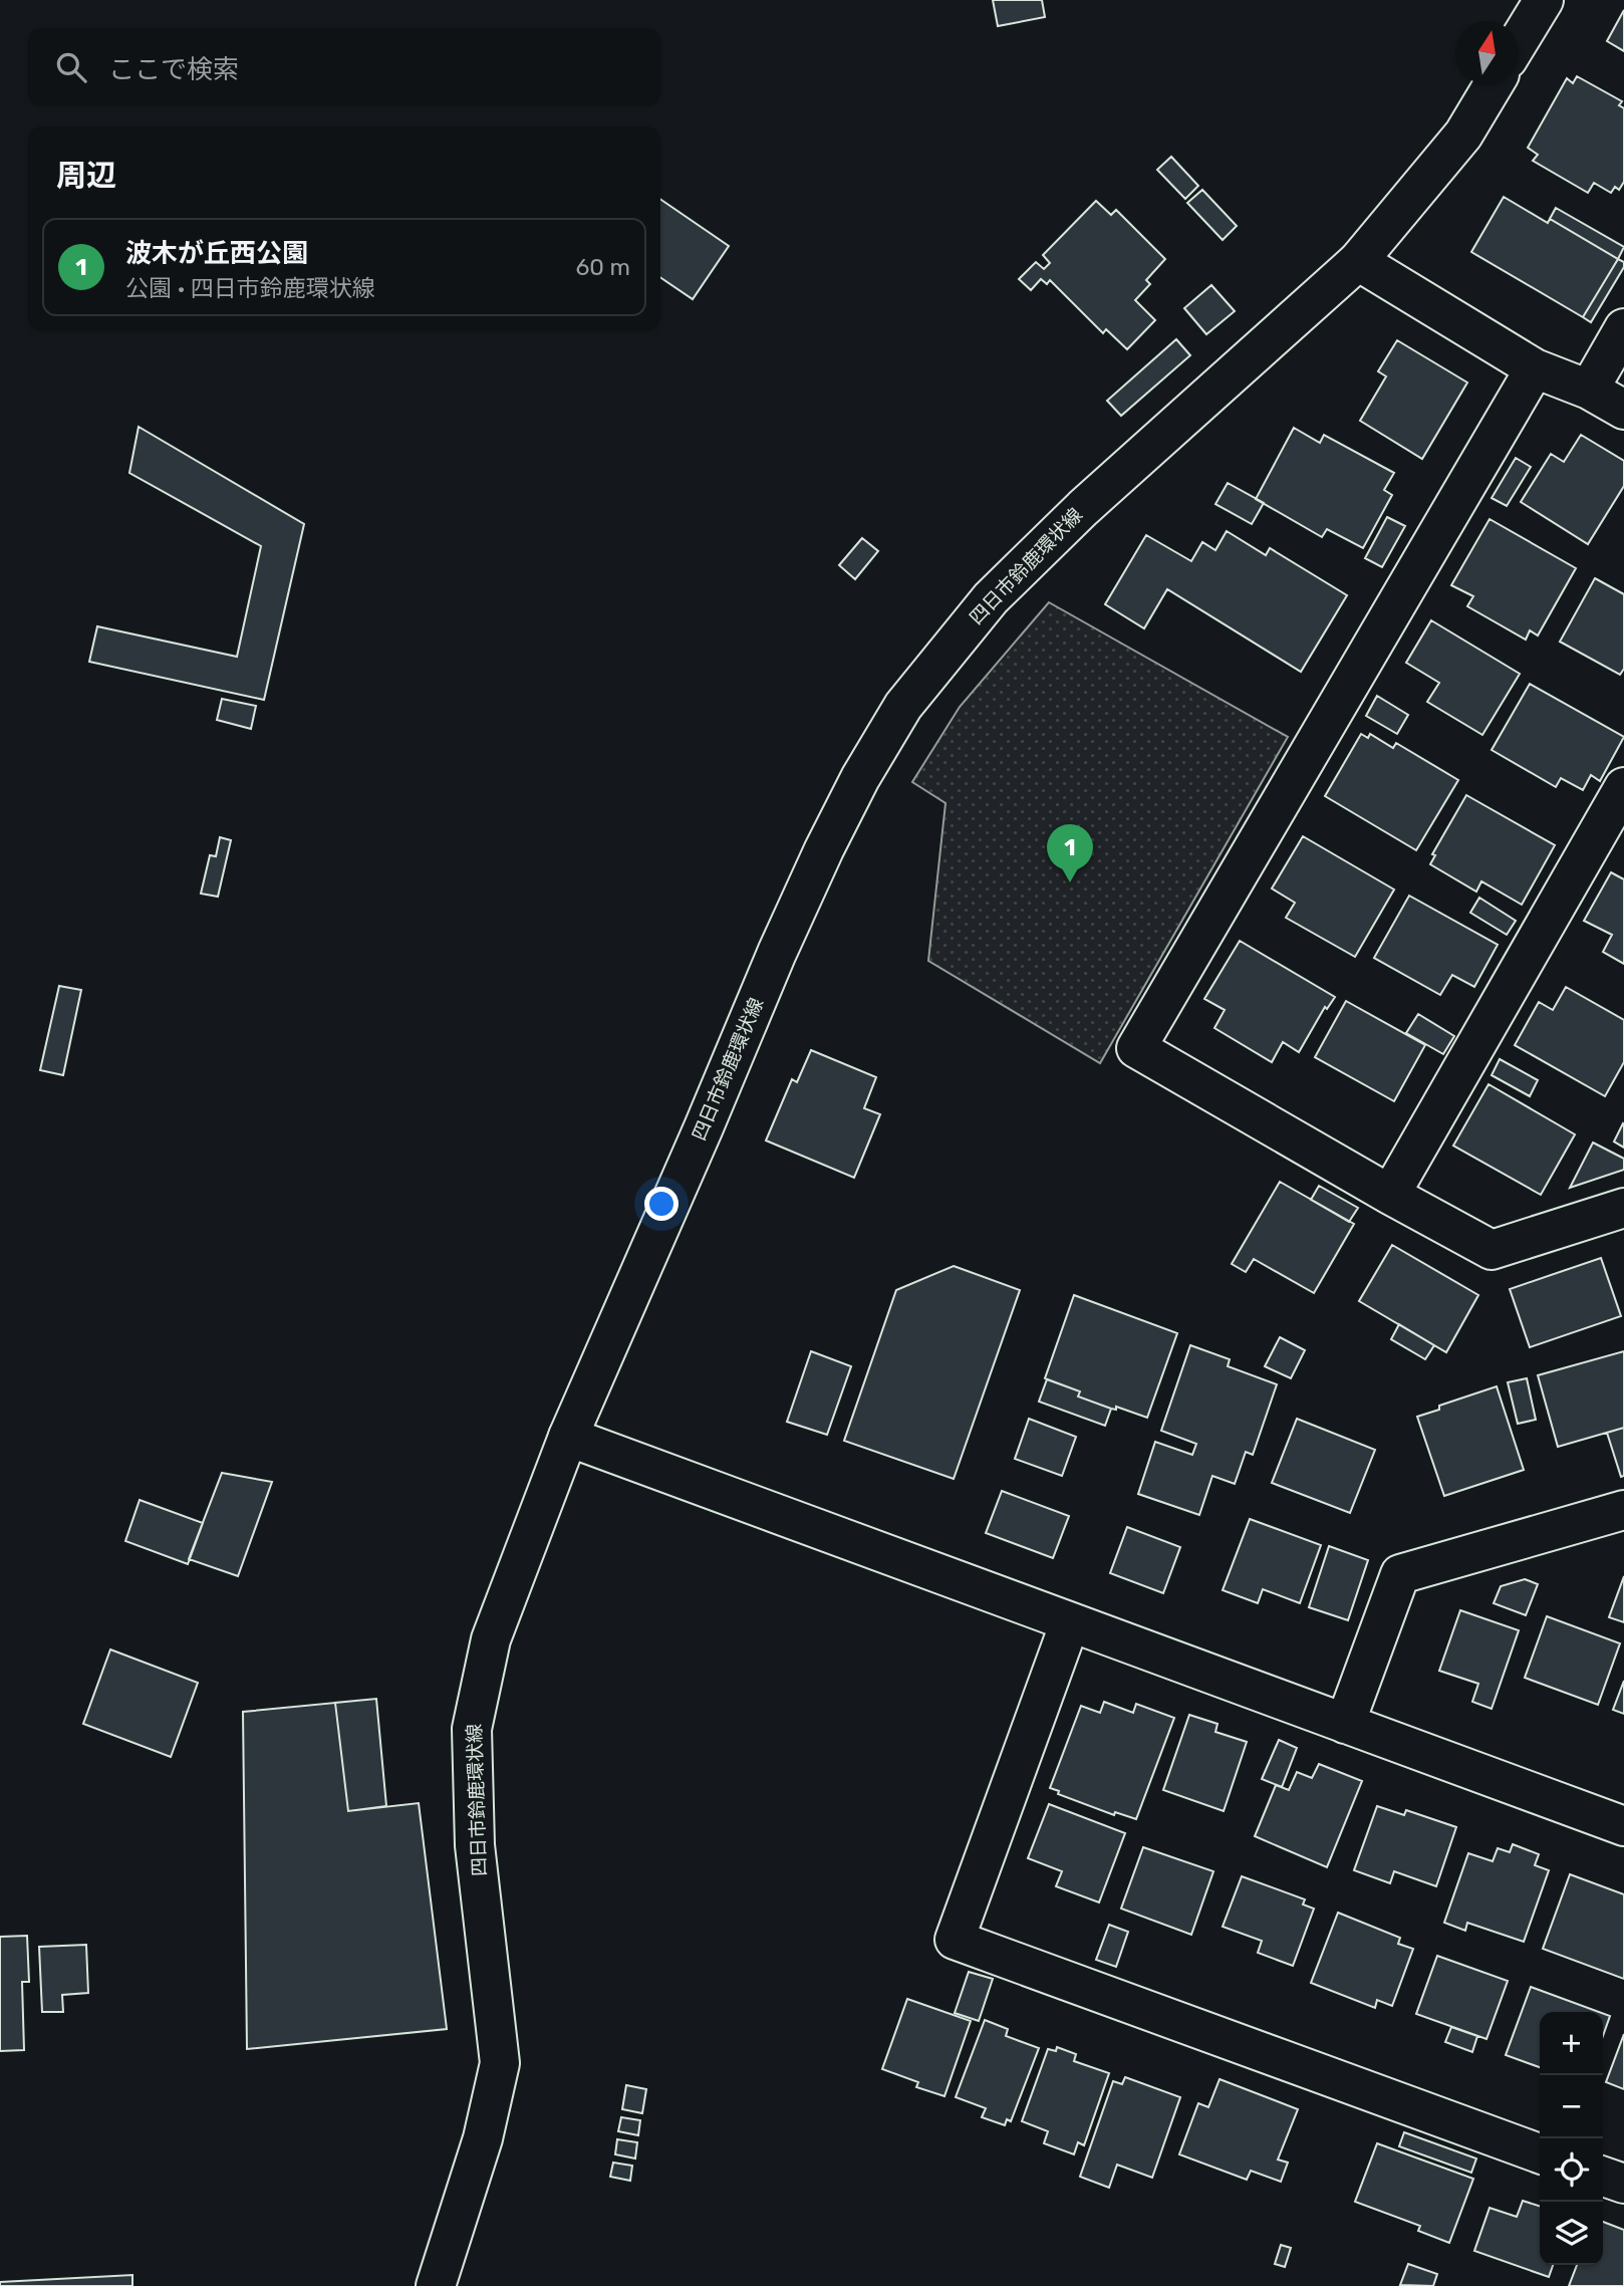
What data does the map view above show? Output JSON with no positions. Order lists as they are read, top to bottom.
{
  "streets": {
    "street": ["四日市鈴鹿環状線"]
  },
  "north": "top",
  "page": {
    "search": "ここで検索",
    "heading": "周辺",
    "list": [
      {
        "mark": "1",
        "name": "波木が丘西公園",
        "note": "公園 · 四日市鈴鹿環状線",
        "value": "60 m"
      }
    ],
    "pins": "1",
    "map_buttons": ["+", "−"]
  }
}
